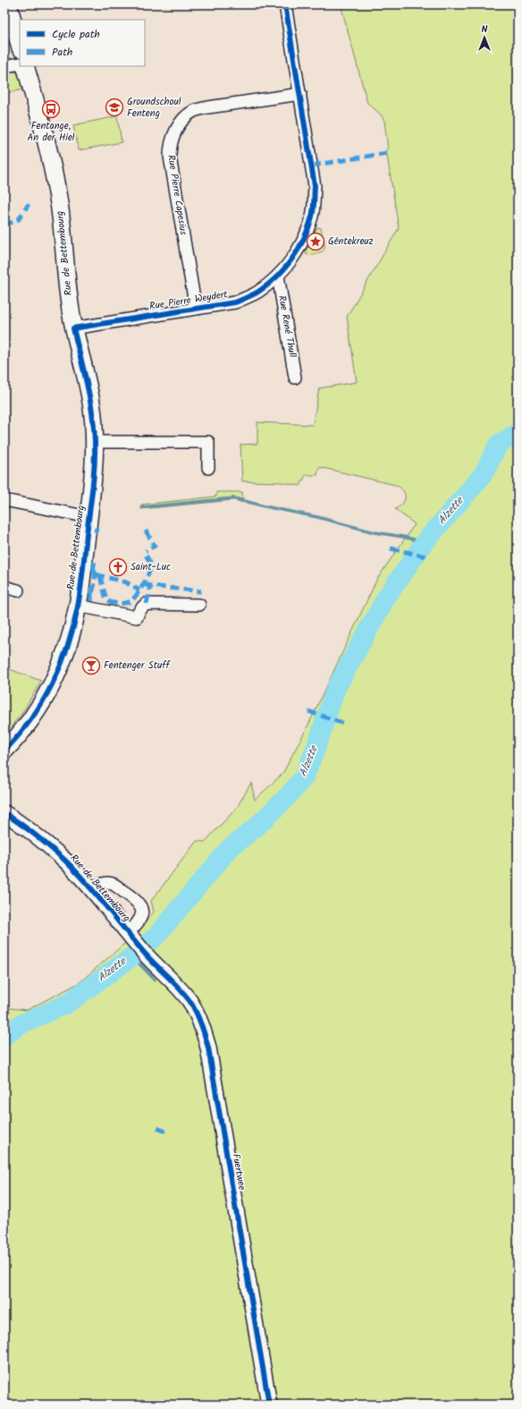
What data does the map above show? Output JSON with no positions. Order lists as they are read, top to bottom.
{
  "streets": {
    "main road": ["Rue de Bettembourg"],
    "street": [
      "Rue Pierre Capesius",
      "Rue Pierre Weydert",
      "Rue René Thull",
      "Fuertwee"
    ]
  },
  "crossings": [
    ["Rue Pierre Capesius", "Rue Pierre Weydert"],
    ["Rue de Bettembourg", "Rue Pierre Weydert"],
    ["Rue de Bettembourg", "Fuertwee"],
    ["Rue Pierre Weydert", "Rue René Thull"]
  ],
  "water": ["Alzette"],
  "places": {
    "school or university": ["Groundschoul Fenteng"],
    "bus stop": ["Fentange, An der Hiel"],
    "place": ["Gëntekreuz"],
    "church": ["Saint-Luc"],
    "bar": ["Fentenger Stuff"]
  },
  "legend": ["Cycle path", "Path"],
  "north": "top"
}
